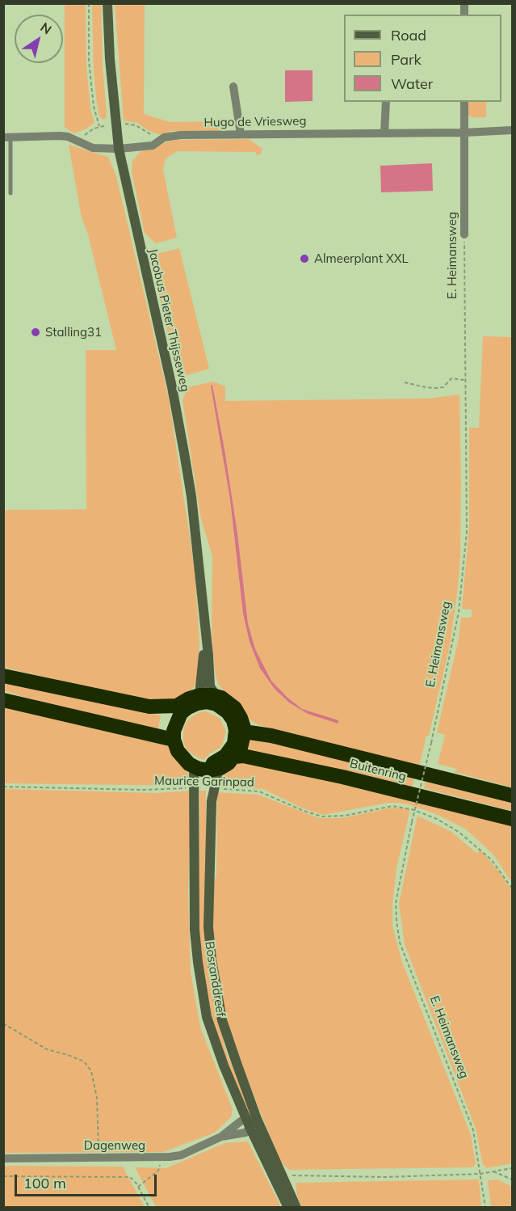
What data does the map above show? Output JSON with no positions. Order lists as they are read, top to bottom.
{
  "streets": {
    "highway": ["Buitenring"],
    "main road": ["Jacobus Pieter Thijsseweg", "Bosranddreef"],
    "street": ["Hugo de Vriesweg", "E. Heimansweg", "Dagenweg"],
    "path": ["Maurice Garinpad"]
  },
  "crossings": [
    ["Hugo de Vriesweg", "E. Heimansweg"],
    ["Hugo de Vriesweg", "Jacobus Pieter Thijsseweg"],
    ["Jacobus Pieter Thijsseweg", "Buitenring"],
    ["Jacobus Pieter Thijsseweg", "Bosranddreef"],
    ["Buitenring", "Bosranddreef"],
    ["Maurice Garinpad", "Bosranddreef"],
    ["Bosranddreef", "Dagenweg"]
  ],
  "places": ["Almeerplant XXL", "Stalling31"],
  "legend": ["Road", "Park", "Water"],
  "scale_bar": "100 m",
  "north": "top right"
}
